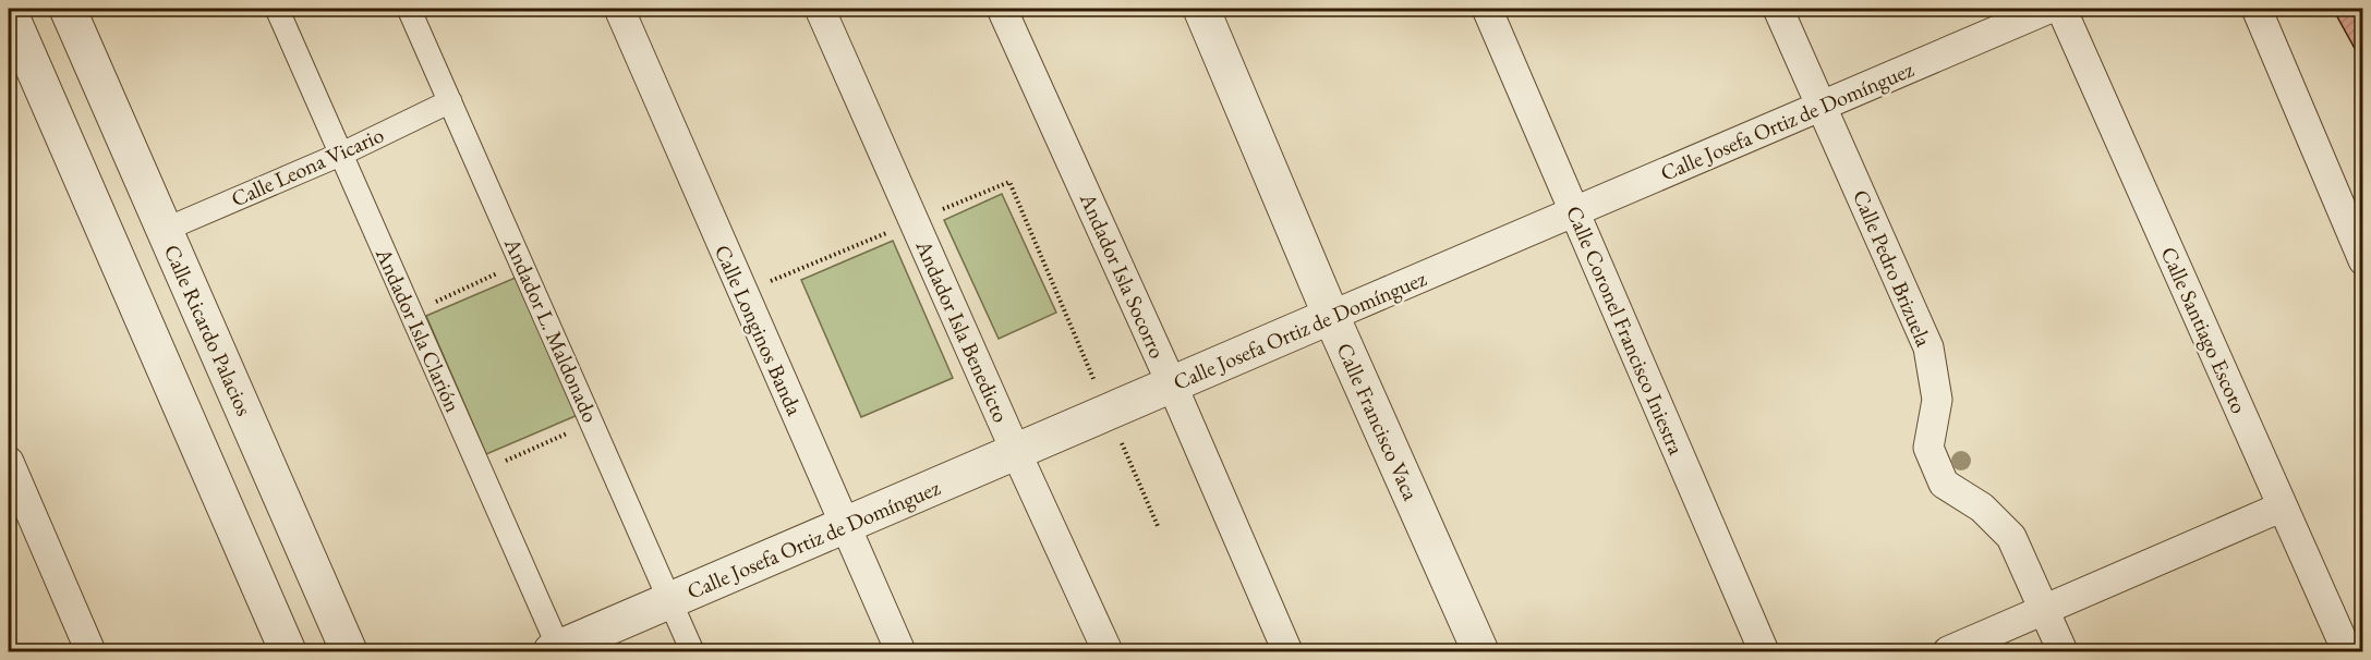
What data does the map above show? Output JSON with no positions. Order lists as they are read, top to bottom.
{
  "streets": {
    "street": [
      "Calle Josefa Ortiz de Domínguez",
      "Calle Leona Vicario",
      "Calle Pedro Brizuela",
      "Andador Isla Socorro",
      "Calle Ricardo Palacios",
      "Andador Isla Clarión",
      "Andador L. Maldonado",
      "Calle Longinos Banda",
      "Calle Coronel Francisco Iniestra",
      "Calle Santiago Escoto",
      "Andador Isla Benedicto",
      "Calle Francisco Vaca"
    ]
  },
  "crossings": [
    ["Calle Josefa Ortiz de Domínguez", "Calle Pedro Brizuela"],
    ["Calle Josefa Ortiz de Domínguez", "Andador Isla Socorro"],
    ["Calle Josefa Ortiz de Domínguez", "Andador Isla Clarión"],
    ["Calle Josefa Ortiz de Domínguez", "Andador L. Maldonado"],
    ["Calle Josefa Ortiz de Domínguez", "Calle Longinos Banda"],
    ["Calle Josefa Ortiz de Domínguez", "Calle Coronel Francisco Iniestra"],
    ["Calle Josefa Ortiz de Domínguez", "Andador Isla Benedicto"],
    ["Calle Josefa Ortiz de Domínguez", "Calle Francisco Vaca"],
    ["Calle Leona Vicario", "Calle Ricardo Palacios"],
    ["Calle Leona Vicario", "Andador Isla Clarión"],
    ["Calle Leona Vicario", "Andador L. Maldonado"]
  ]
}
